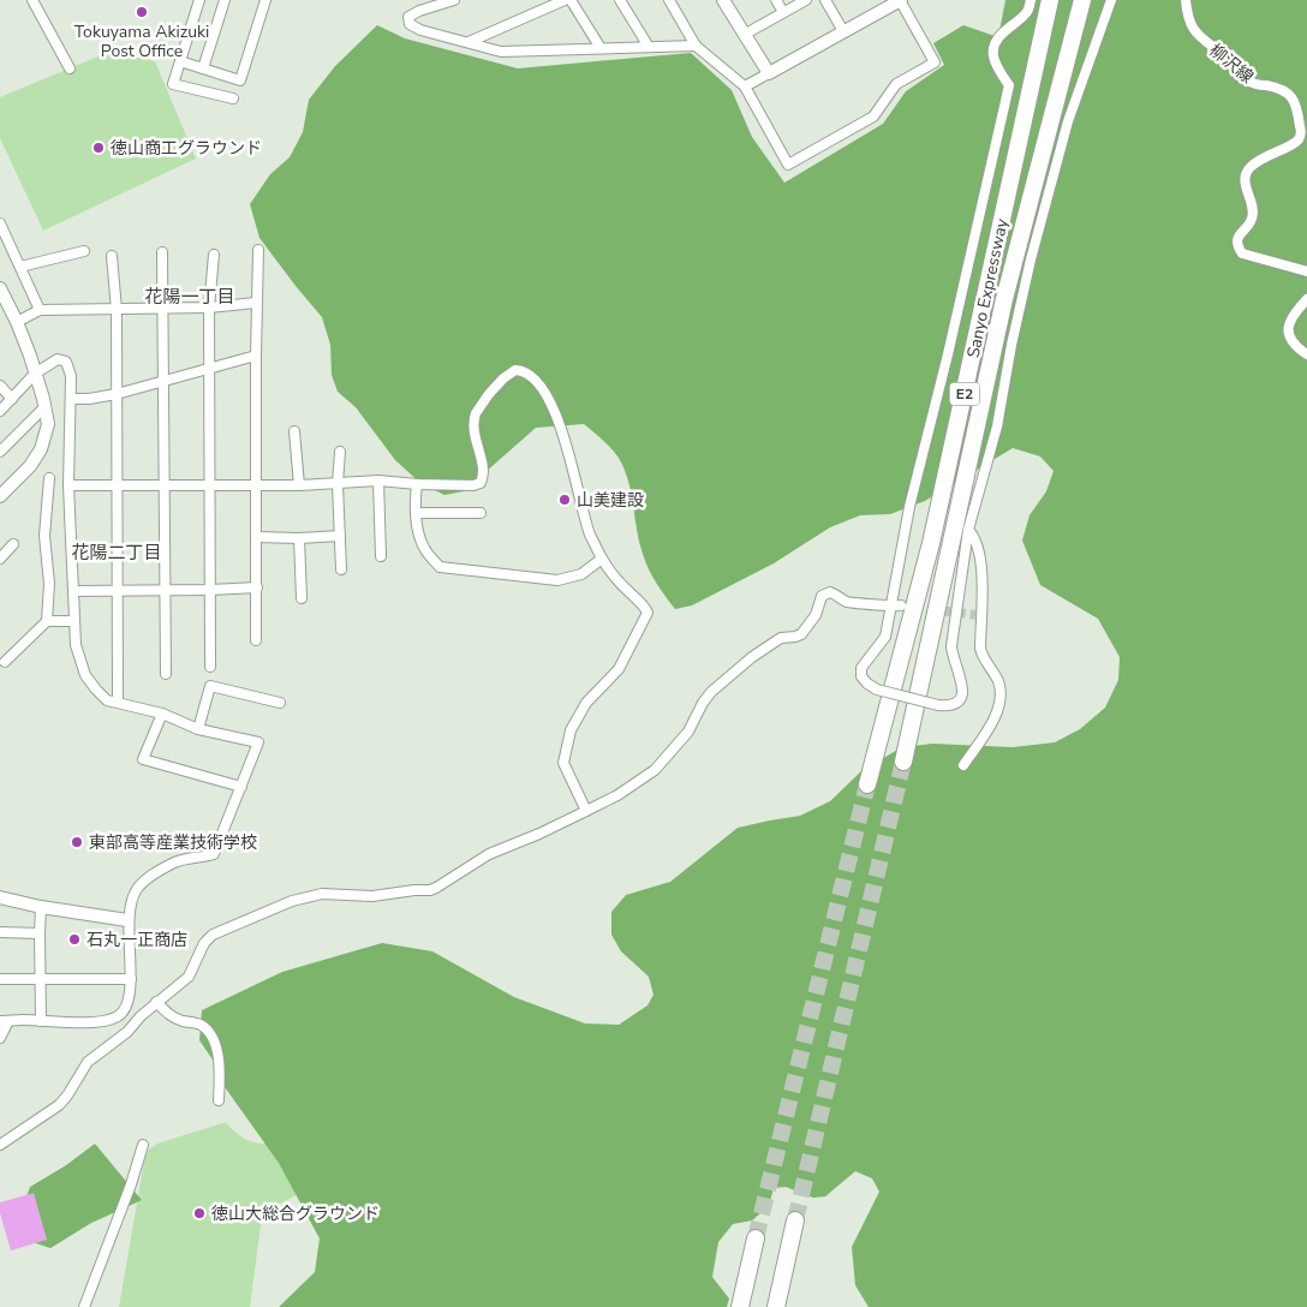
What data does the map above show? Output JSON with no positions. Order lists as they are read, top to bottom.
{
  "streets": {
    "highway": ["Sanyo Expressway", "E2"],
    "street": ["柳沢線"]
  },
  "districts": ["花陽一丁目", "花陽二丁目"],
  "places": [
    "Tokuyama Akizuki Post Office",
    "徳山商工グラウンド",
    "山美建設",
    "東部高等産業技術学校",
    "石丸一正商店",
    "徳山大総合グラウンド"
  ]
}
